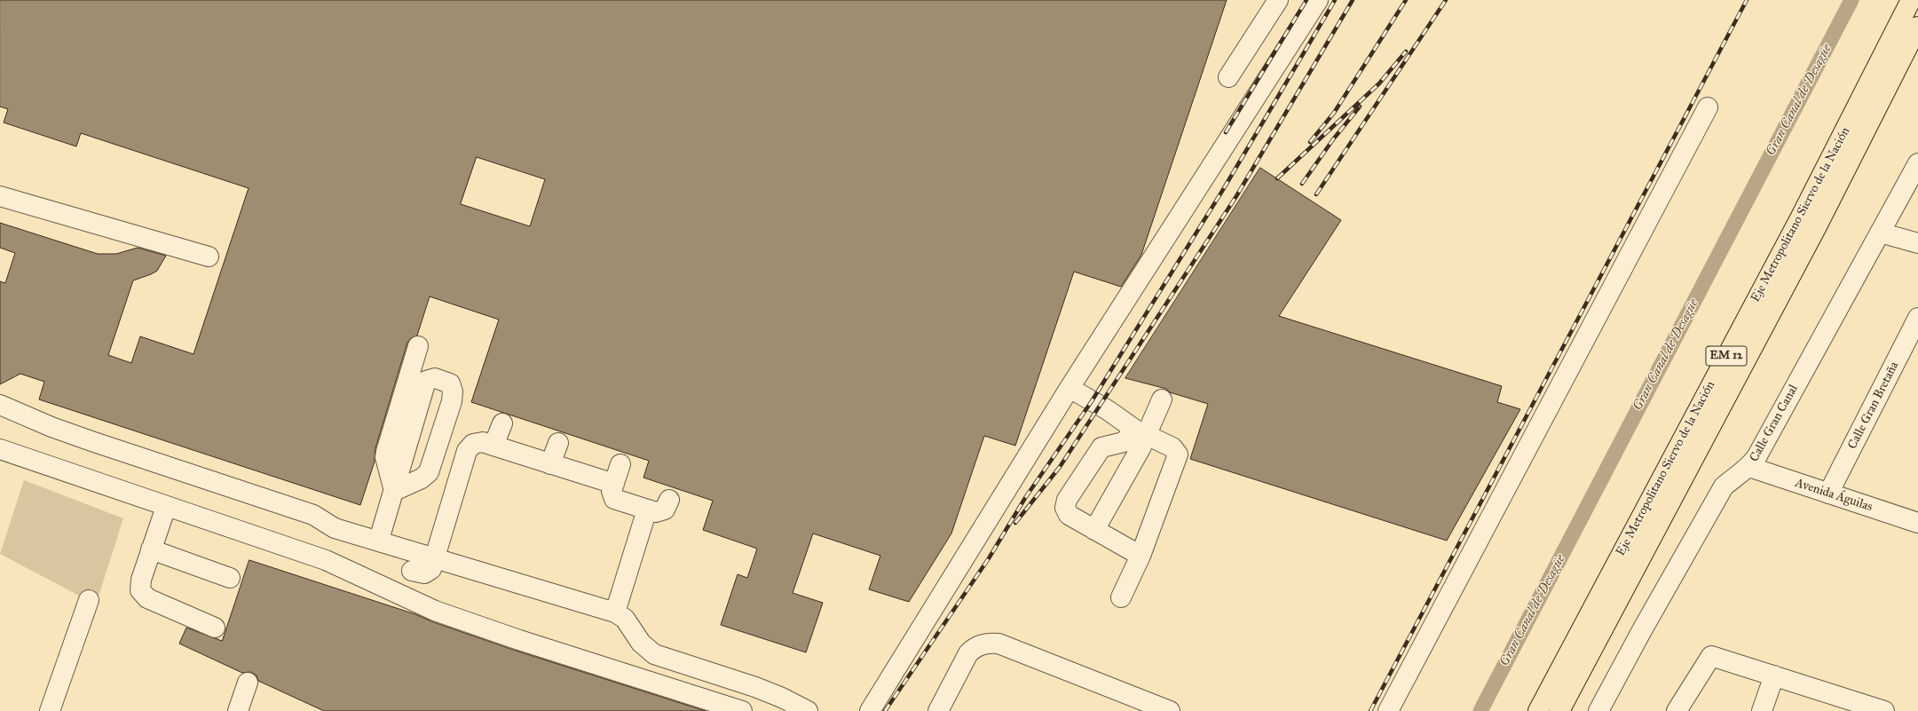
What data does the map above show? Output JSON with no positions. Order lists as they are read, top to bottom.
{
  "streets": {
    "highway": ["Eje Metropolitano Siervo de la Nación", "EM 12"],
    "street": ["Calle Gran Bretaña", "Calle Gran Canal", "Avenida Águilas"]
  },
  "crossings": [
    ["Calle Gran Bretaña", "Avenida Águilas"],
    ["Calle Gran Canal", "Avenida Águilas"]
  ],
  "water": ["Gran Canal de Desagüe"]
}
